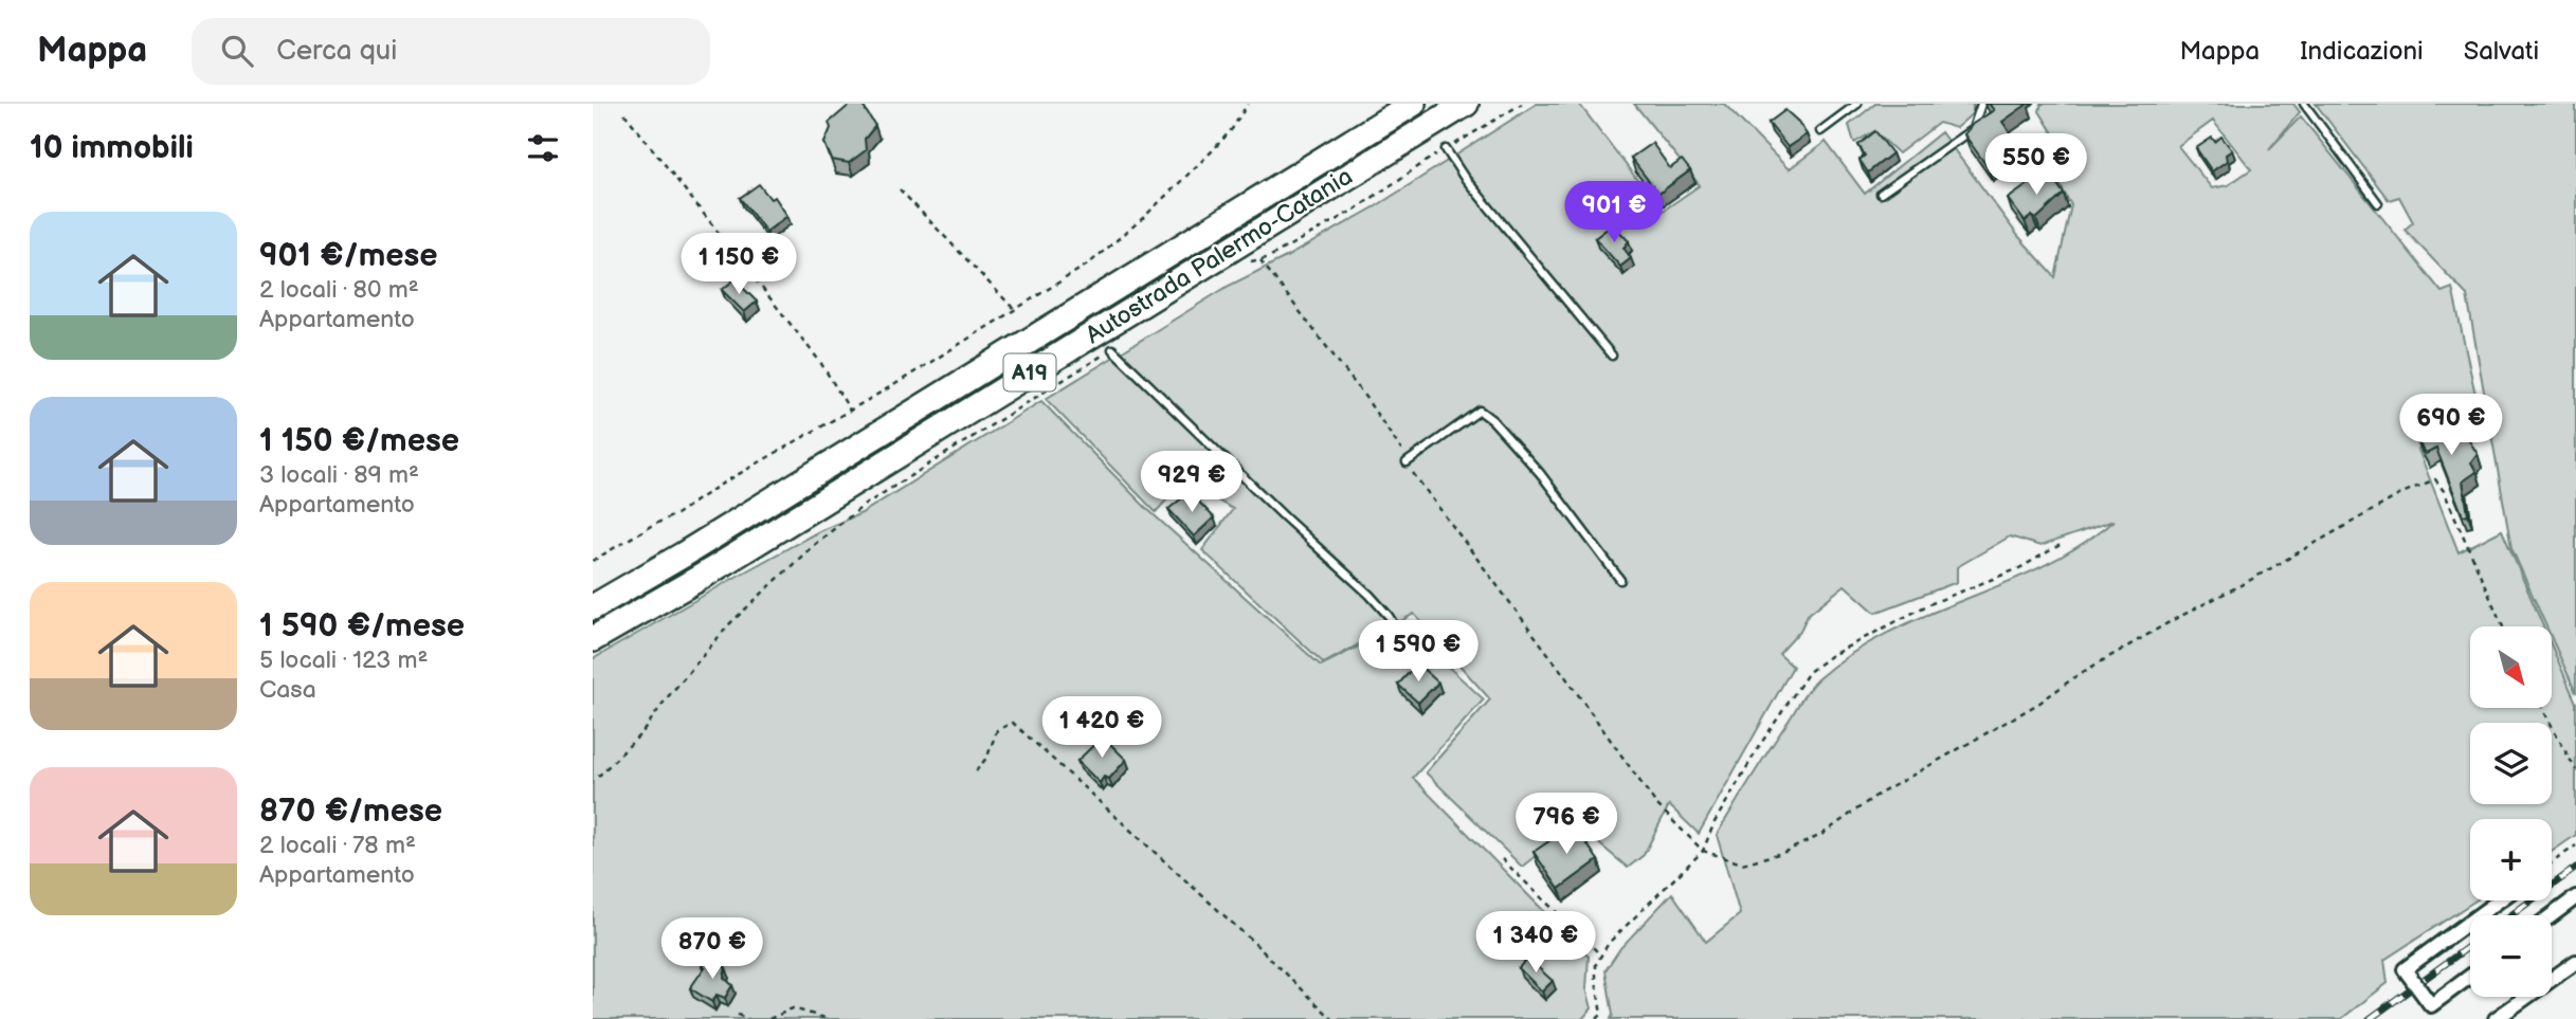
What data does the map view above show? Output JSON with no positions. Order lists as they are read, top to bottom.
{
  "streets": {
    "highway": ["Autostrada Palermo-Catania", "A19"]
  },
  "north": "bottom right",
  "page": {
    "header": "Mappa",
    "search": "Cerca qui",
    "nav": ["Mappa", "Indicazioni", "Salvati"],
    "heading": "10 immobili",
    "price": [
      "550 €",
      "901 €",
      "1 150 €",
      "690 €",
      "929 €",
      "1 590 €",
      "1 420 €",
      "796 €",
      "1 340 €",
      "870 €"
    ],
    "list": [
      {
        "name": "901 €/mese",
        "note": "2 locali · 80 m² · Appartamento"
      },
      {
        "name": "1 150 €/mese",
        "note": "3 locali · 89 m² · Appartamento"
      },
      {
        "name": "1 590 €/mese",
        "note": "5 locali · 123 m² · Casa"
      },
      {
        "name": "870 €/mese",
        "note": "2 locali · 78 m² · Appartamento"
      }
    ],
    "map_buttons": ["+", "−"]
  }
}
